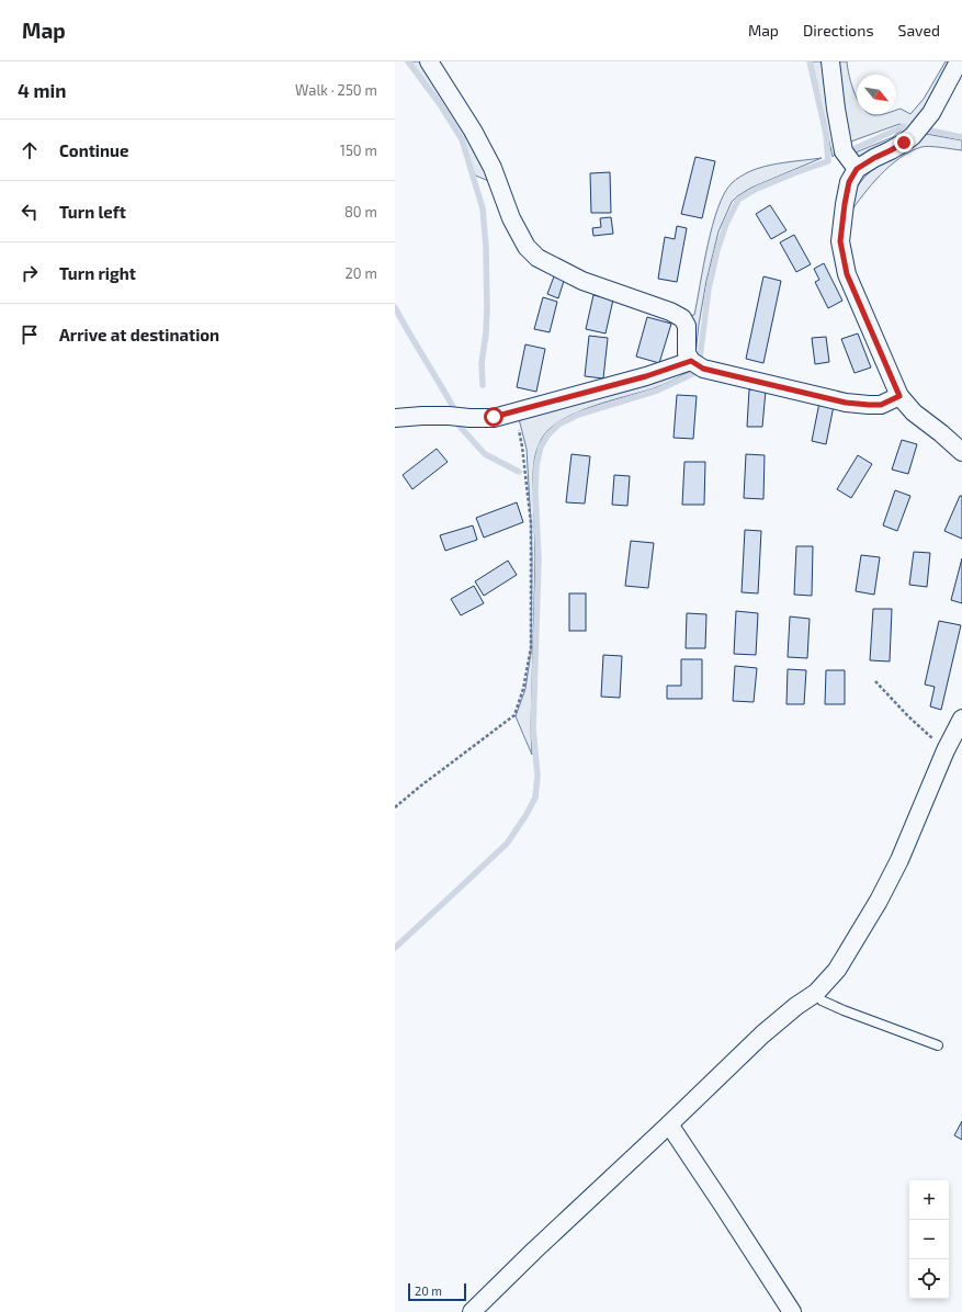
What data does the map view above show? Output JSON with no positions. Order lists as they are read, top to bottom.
{
  "scale_bar": "20 m",
  "north": "bottom right",
  "page": {
    "header": "Map",
    "nav": ["Map", "Directions", "Saved"],
    "heading": ["4 min", "Walk · 250 m"],
    "list": [
      ["Continue", "150 m"],
      ["Turn left", "80 m"],
      ["Turn right", "20 m"],
      "Arrive at destination"
    ],
    "map_buttons": ["+", "−"],
    "scale": "20 m"
  }
}
